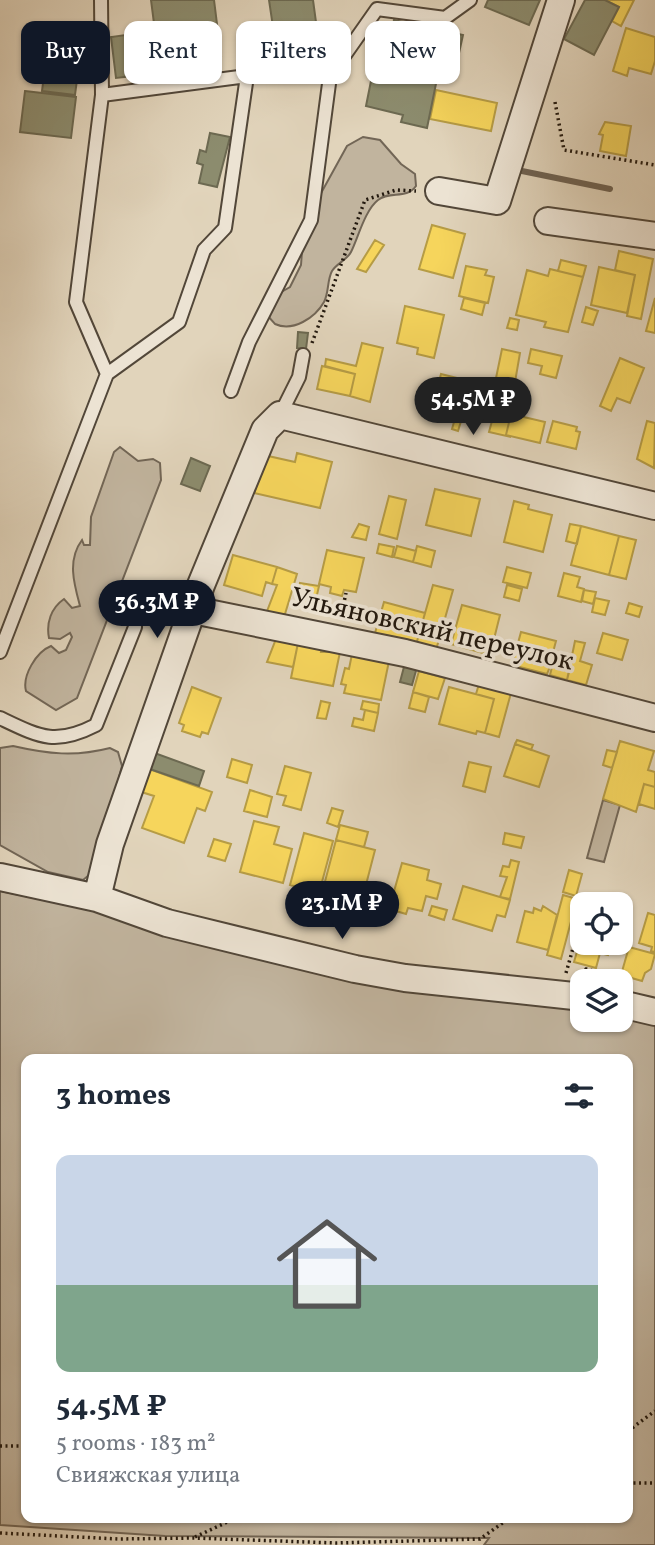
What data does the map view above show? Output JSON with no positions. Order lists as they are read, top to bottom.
{
  "streets": {
    "street": ["Ульяновский переулок"]
  },
  "page": {
    "chip": [
      "Buy",
      "Rent",
      "Filters",
      "New"
    ],
    "price": ["54.5M ₽", "36.3M ₽", "23.1M ₽"],
    "heading": "3 homes",
    "list": [
      {
        "name": "54.5M ₽",
        "note": "5 rooms · 183 m² · Свияжская улица"
      }
    ]
  }
}
